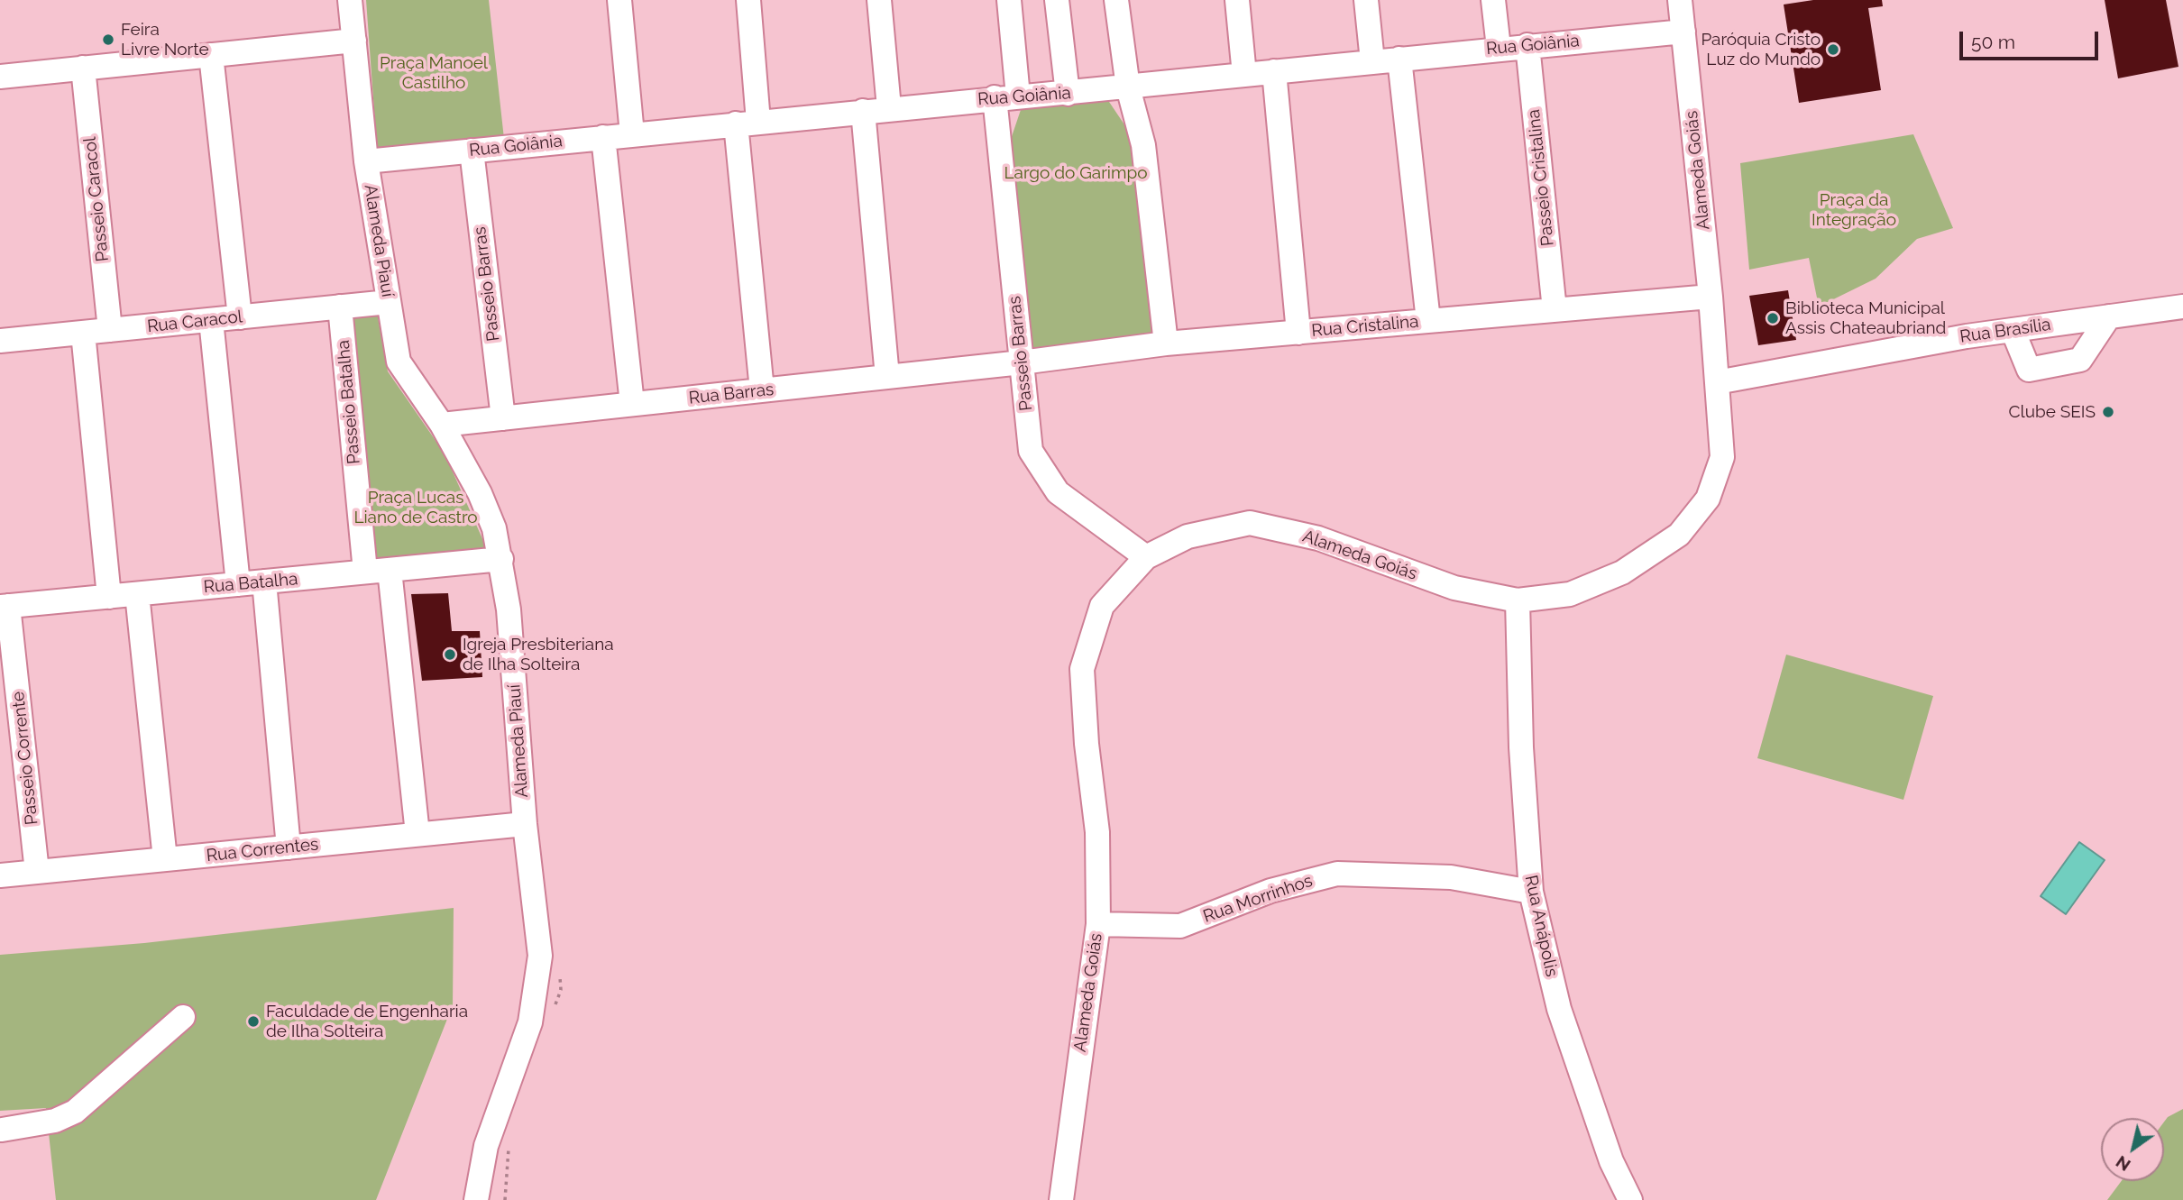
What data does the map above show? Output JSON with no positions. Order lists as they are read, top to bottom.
{
  "streets": {
    "street": [
      "Rua Goiânia",
      "Alameda Goiás",
      "Passeio Cristalina",
      "Passeio Caracol",
      "Alameda Piauí",
      "Passeio Barras",
      "Rua Caracol",
      "Rua Cristalina",
      "Rua Brasília",
      "Rua Barras",
      "Passeio Batalha",
      "Rua Batalha",
      "Passeio Corrente",
      "Rua Correntes",
      "Rua Morrinhos",
      "Rua Anápolis"
    ]
  },
  "crossings": [
    ["Rua Goiânia", "Alameda Goiás"],
    ["Rua Goiânia", "Passeio Cristalina"],
    ["Rua Goiânia", "Alameda Piauí"],
    ["Rua Goiânia", "Passeio Barras"],
    ["Alameda Goiás", "Passeio Barras"],
    ["Alameda Goiás", "Rua Cristalina"],
    ["Alameda Goiás", "Rua Brasília"],
    ["Alameda Goiás", "Rua Morrinhos"],
    ["Alameda Goiás", "Rua Anápolis"],
    ["Passeio Cristalina", "Rua Cristalina"],
    ["Passeio Caracol", "Rua Caracol"],
    ["Alameda Piauí", "Rua Caracol"],
    ["Alameda Piauí", "Rua Barras"],
    ["Alameda Piauí", "Rua Batalha"],
    ["Alameda Piauí", "Rua Correntes"],
    ["Passeio Barras", "Rua Cristalina"],
    ["Passeio Barras", "Rua Barras"],
    ["Rua Caracol", "Passeio Batalha"],
    ["Rua Cristalina", "Rua Barras"],
    ["Passeio Batalha", "Rua Batalha"],
    ["Rua Batalha", "Passeio Corrente"],
    ["Passeio Corrente", "Rua Correntes"],
    ["Rua Morrinhos", "Rua Anápolis"]
  ],
  "parks": [
    "Praça Manoel Castilho",
    "Largo do Garimpo",
    "Praça da Integração",
    "Praça Lucas Liano de Castro"
  ],
  "places": [
    "Feira Livre Norte",
    "Paróquia Cristo Luz do Mundo",
    "Biblioteca Municipal Assis Chateaubriand",
    "Clube SEIS",
    "Igreja Presbiteriana de Ilha Solteira",
    "Faculdade de Engenharia de Ilha Solteira"
  ],
  "scale_bar": "50 m",
  "north": "bottom left"
}
